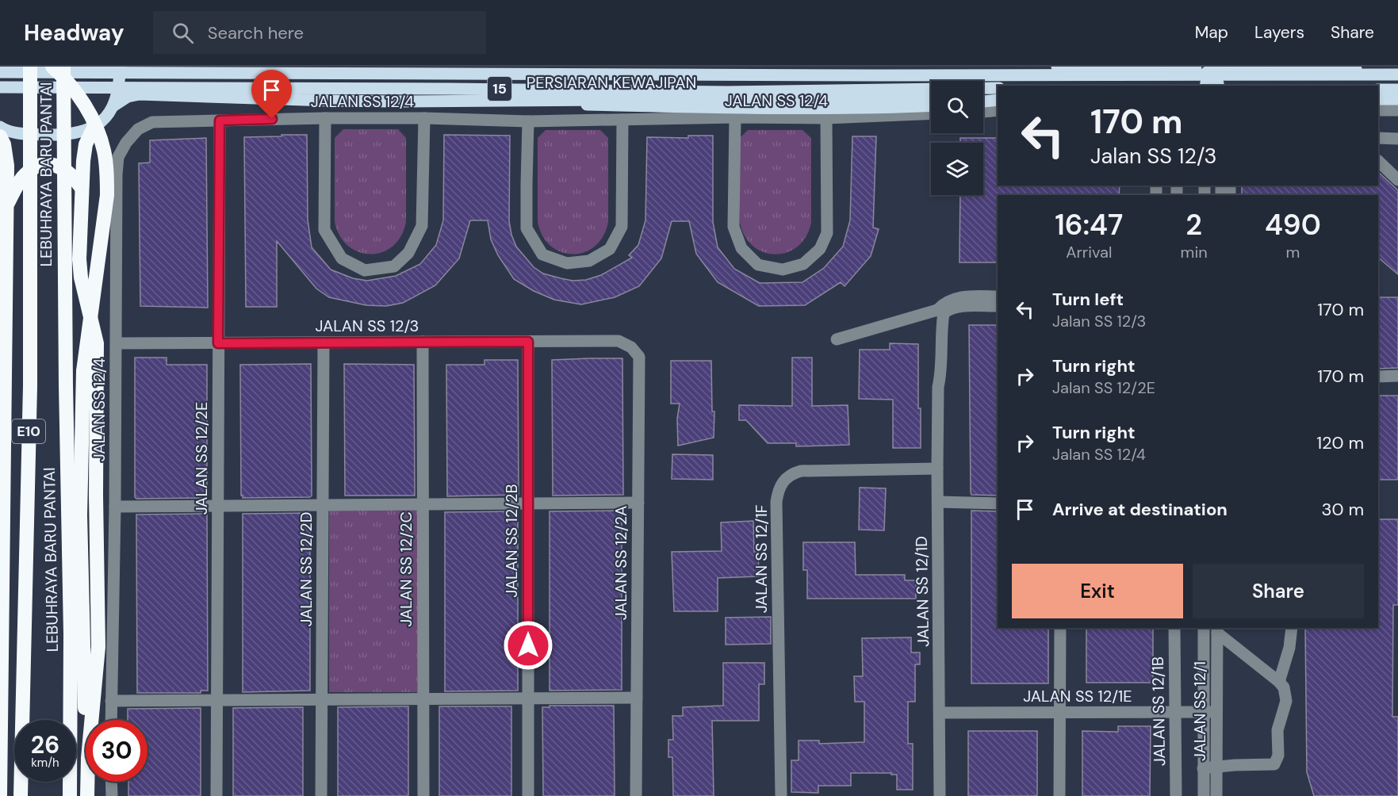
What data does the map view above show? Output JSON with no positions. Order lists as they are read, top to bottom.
{
  "streets": {
    "highway": ["LEBUHRAYA BARU PANTAI", "E10"],
    "main road": ["PERSIARAN KEWAJIPAN", "15"],
    "street": [
      "JALAN SS 12/4",
      "JALAN SS 12/3",
      "JALAN SS 12/2E",
      "JALAN SS 12/2B",
      "JALAN SS 12/1F",
      "JALAN SS 12/2A",
      "JALAN SS 12/2D",
      "JALAN SS 12/2C",
      "JALAN SS 12/1D",
      "JALAN SS 12/1E",
      "JALAN SS 12/1B",
      "JALAN SS 12/1"
    ]
  },
  "crossings": [
    ["JALAN SS 12/4", "JALAN SS 12/3"],
    ["JALAN SS 12/4", "JALAN SS 12/2E"],
    ["JALAN SS 12/3", "JALAN SS 12/2E"],
    ["JALAN SS 12/3", "JALAN SS 12/2B"],
    ["JALAN SS 12/3", "JALAN SS 12/2A"],
    ["JALAN SS 12/3", "JALAN SS 12/2D"],
    ["JALAN SS 12/3", "JALAN SS 12/2C"],
    ["JALAN SS 12/1F", "JALAN SS 12/1D"],
    ["JALAN SS 12/1D", "JALAN SS 12/1E"],
    ["JALAN SS 12/1E", "JALAN SS 12/1B"],
    ["JALAN SS 12/1E", "JALAN SS 12/1"]
  ],
  "page": {
    "header": "Headway",
    "search": "Search here",
    "nav": ["Map", "Layers", "Share"],
    "turn": ["170 m", "Jalan SS 12/3"],
    "eta": [
      "16:47",
      "Arrival",
      "2",
      "min",
      "490",
      "m"
    ],
    "list": [
      {
        "name": "Turn left",
        "note": "Jalan SS 12/3",
        "value": "170 m"
      },
      {
        "name": "Turn right",
        "note": "Jalan SS 12/2E",
        "value": "170 m"
      },
      {
        "name": "Turn right",
        "note": "Jalan SS 12/4",
        "value": "120 m"
      },
      {
        "name": "Arrive at destination",
        "value": "30 m"
      }
    ],
    "buttons": ["Exit", "Share"],
    "speed": "26 km/h",
    "limit": "30"
  }
}
